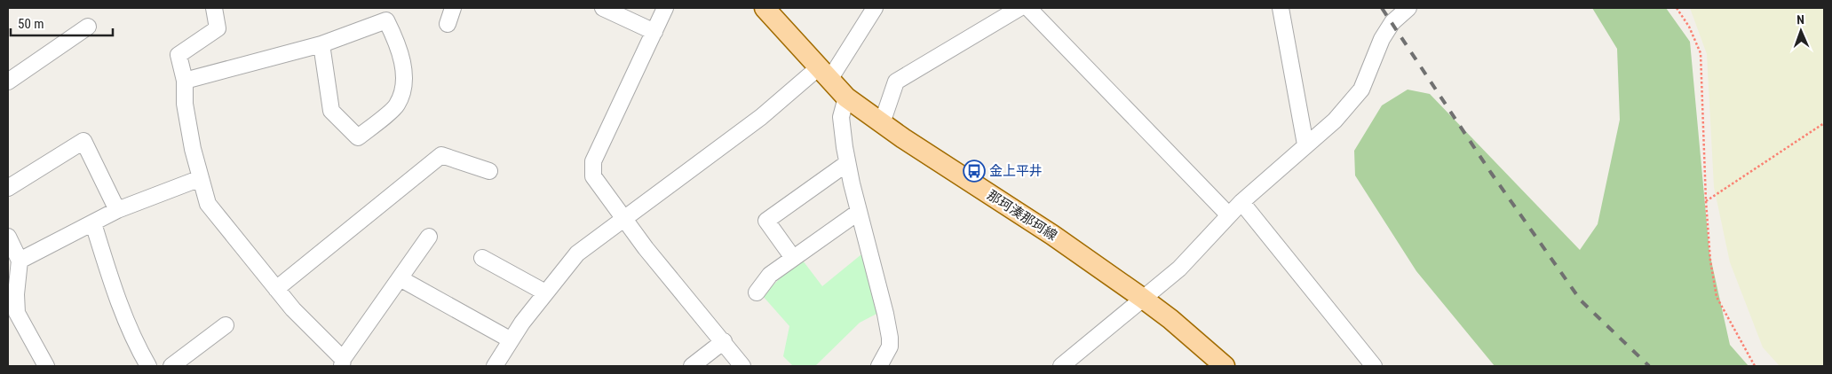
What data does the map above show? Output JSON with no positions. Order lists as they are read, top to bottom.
{
  "streets": {
    "main road": ["那珂湊那珂線"]
  },
  "places": {
    "bus stop": ["金上平井"]
  },
  "scale_bar": "50 m",
  "north": "top"
}
